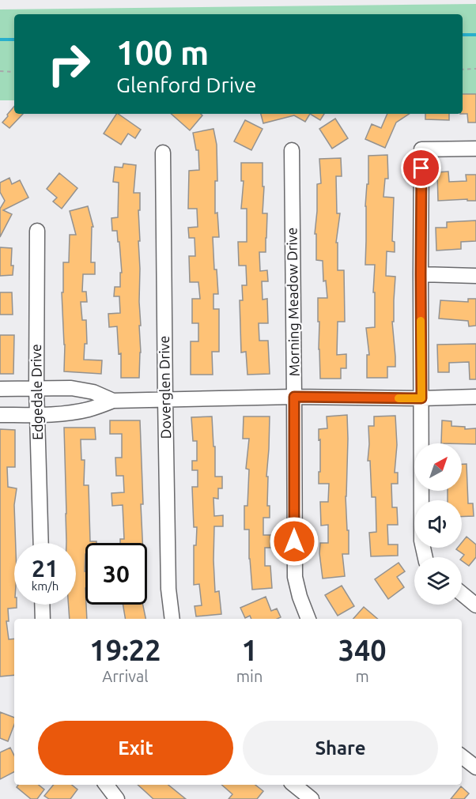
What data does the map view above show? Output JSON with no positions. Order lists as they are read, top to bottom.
{
  "streets": {
    "street": ["Morning Meadow Drive", "Doverglen Drive", "Edgedale Drive"]
  },
  "north": "top right",
  "page": {
    "turn": ["100 m", "Glenford Drive"],
    "speed": "21 km/h",
    "limit": "30",
    "eta": [
      "19:22",
      "Arrival",
      "1",
      "min",
      "340",
      "m"
    ],
    "buttons": ["Exit", "Share"]
  }
}
